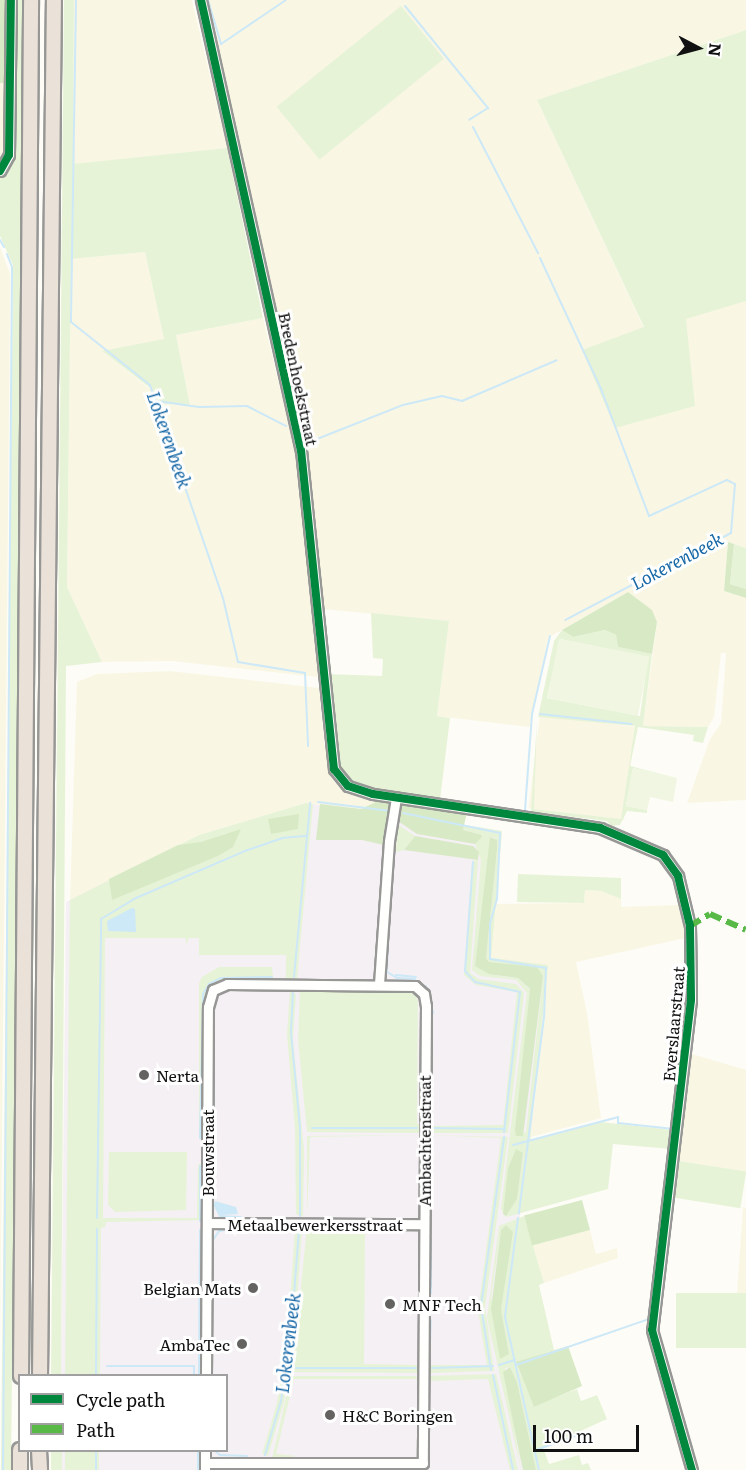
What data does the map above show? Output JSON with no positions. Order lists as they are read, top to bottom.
{
  "streets": {
    "street": [
      "Bredenhoekstraat",
      "Everslaarstraat",
      "Ambachtenstraat",
      "Bouwstraat",
      "Metaalbewerkersstraat"
    ]
  },
  "crossings": [
    ["Bredenhoekstraat", "Everslaarstraat"],
    ["Ambachtenstraat", "Bouwstraat"],
    ["Ambachtenstraat", "Metaalbewerkersstraat"],
    ["Bouwstraat", "Metaalbewerkersstraat"]
  ],
  "water": ["Lokerenbeek"],
  "places": [
    "Nerta",
    "Belgian Mats",
    "MNF Tech",
    "AmbaTec",
    "H&C Boringen"
  ],
  "legend": ["Cycle path", "Path"],
  "scale_bar": "100 m",
  "north": "right"
}
